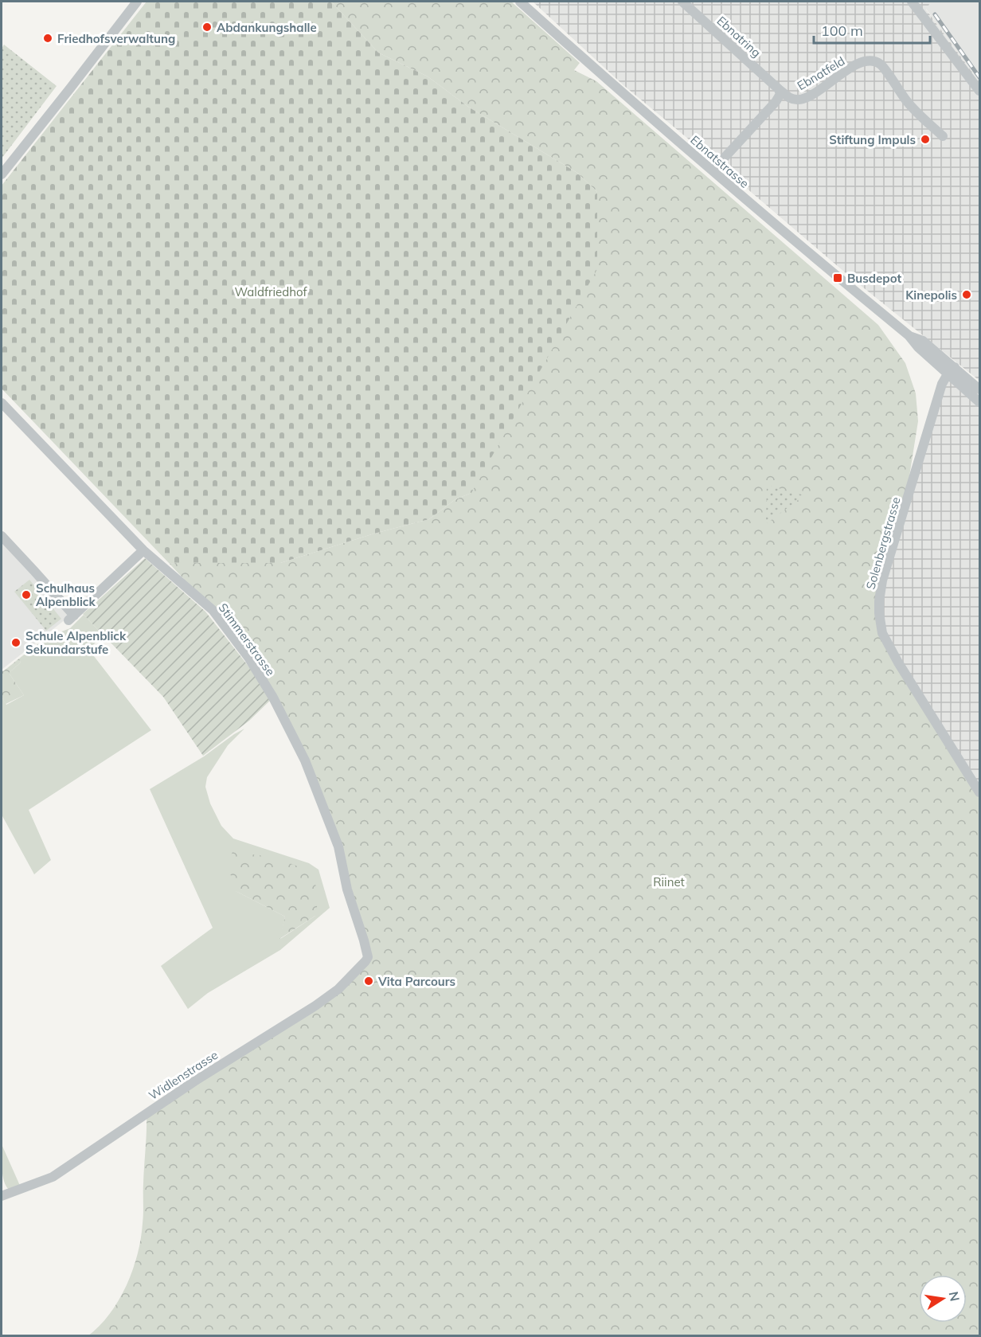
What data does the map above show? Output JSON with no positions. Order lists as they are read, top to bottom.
{
  "streets": {
    "street": [
      "Ebnatring",
      "Ebnatfeld",
      "Ebnatstrasse",
      "Solenbergstrasse",
      "Stimmerstrasse",
      "Widlenstrasse"
    ]
  },
  "crossings": [
    ["Ebnatring", "Ebnatfeld"],
    ["Ebnatstrasse", "Solenbergstrasse"],
    ["Stimmerstrasse", "Widlenstrasse"]
  ],
  "parks": ["Waldfriedhof", "Riinet"],
  "places": {
    "other": [
      "Abdankungshalle",
      "Friedhofsverwaltung",
      "Stiftung Impuls",
      "Kinepolis",
      "Schulhaus Alpenblick",
      "Schule Alpenblick Sekundarstufe",
      "Vita Parcours"
    ],
    "transit": ["Busdepot"]
  },
  "scale_bar": "100 m",
  "north": "right"
}
